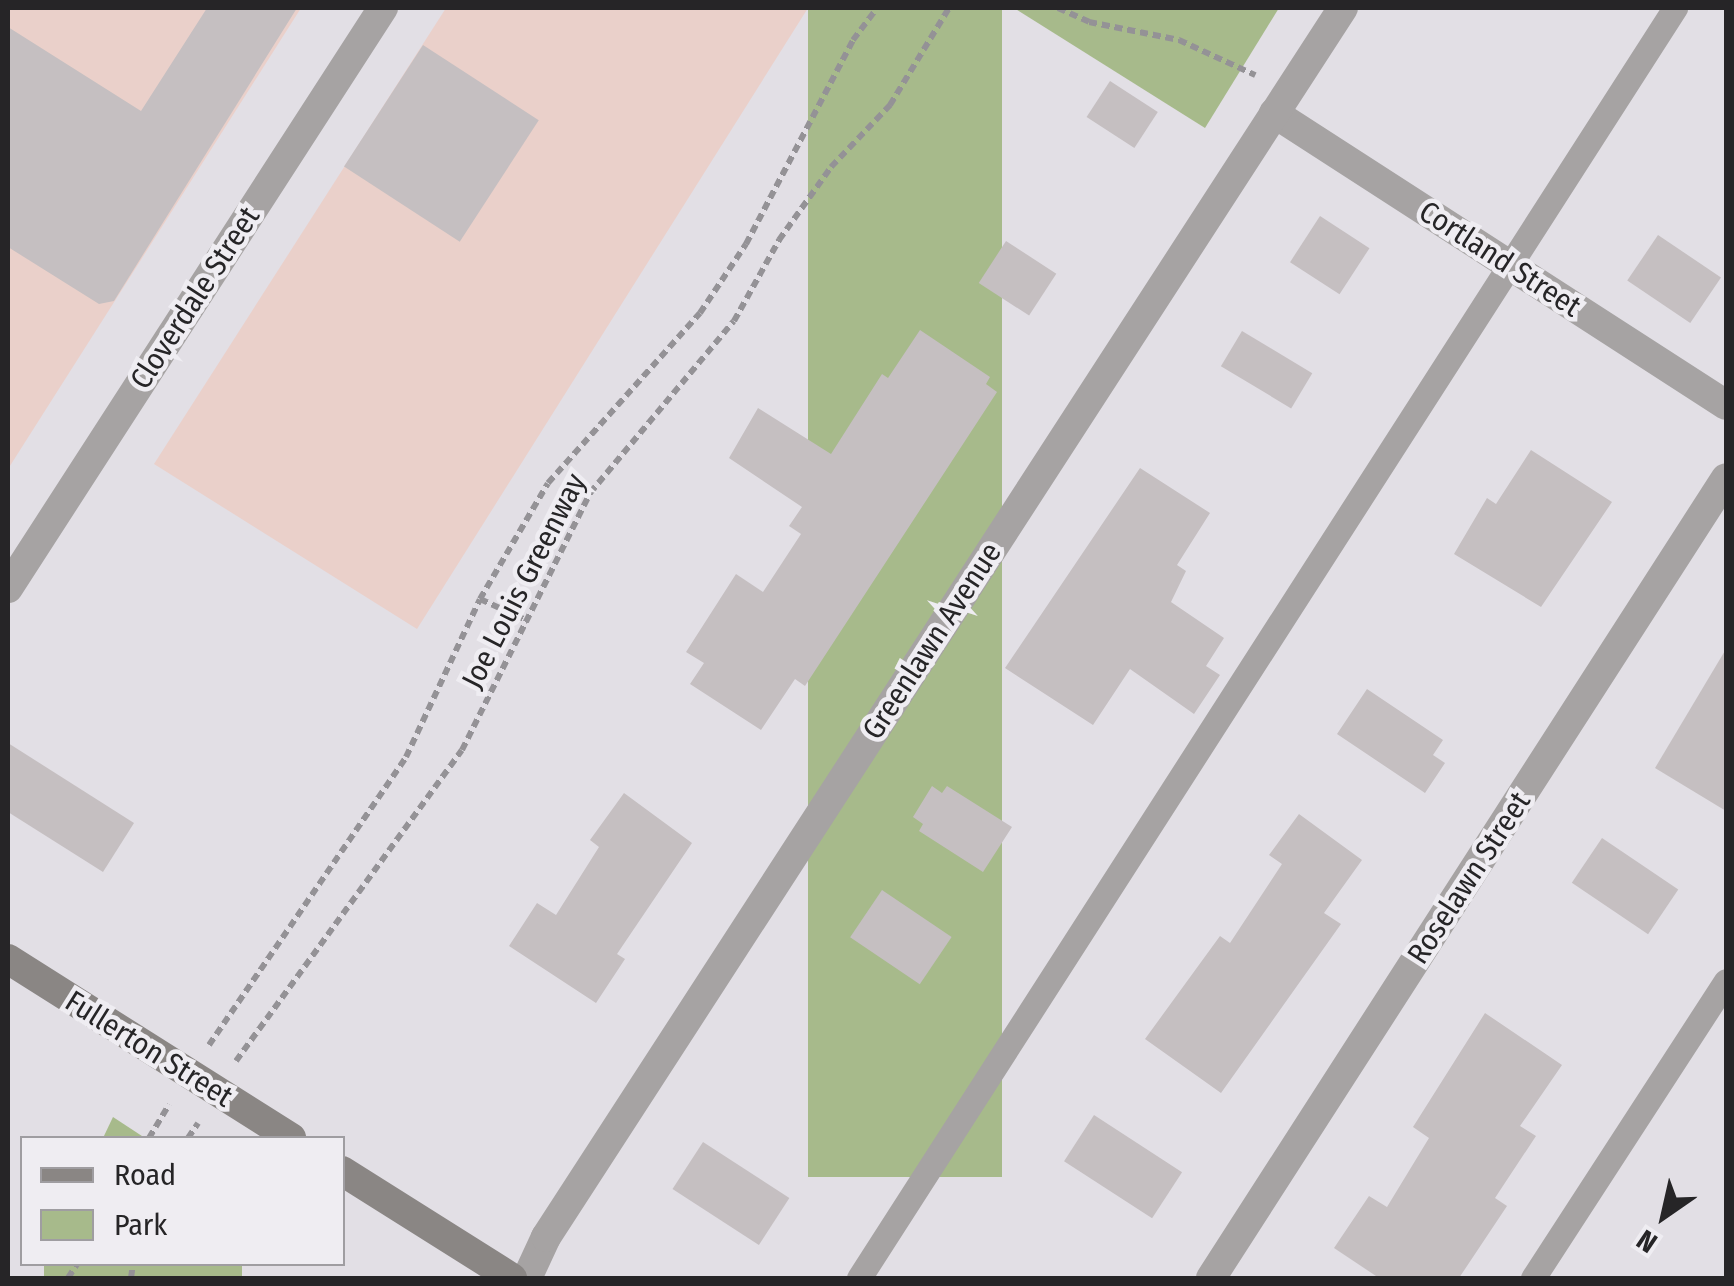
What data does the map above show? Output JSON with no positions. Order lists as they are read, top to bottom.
{
  "streets": {
    "street": [
      "Cortland Street",
      "Cloverdale Street",
      "Greenlawn Avenue",
      "Roselawn Street",
      "Fullerton Street"
    ],
    "path": ["Joe Louis Greenway"]
  },
  "crossings": [
    ["Cortland Street", "Greenlawn Avenue"],
    ["Joe Louis Greenway", "Fullerton Street"]
  ],
  "legend": ["Road", "Park"],
  "north": "bottom left"
}
